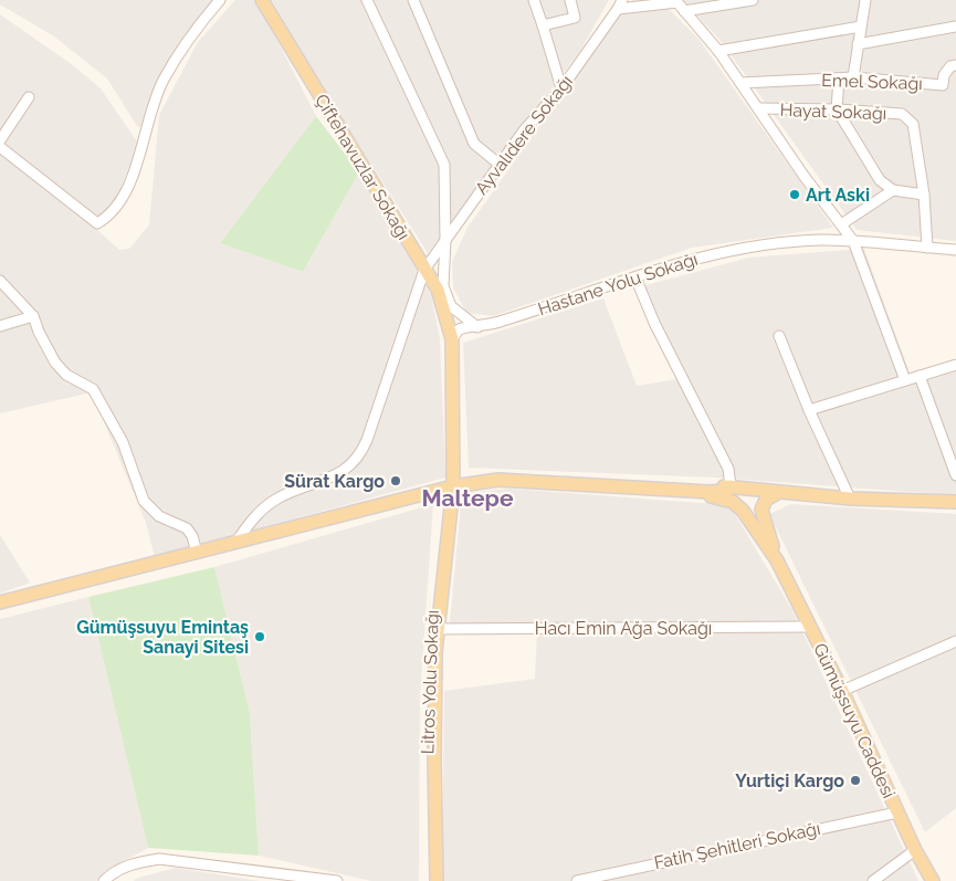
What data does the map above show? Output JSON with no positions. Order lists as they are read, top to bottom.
{
  "streets": {
    "main road": ["Çiftehavuzlar Sokağı", "Litros Yolu Sokağı", "Gümüşsuyu Caddesi"],
    "street": [
      "Emel Sokağı",
      "Hayat Sokağı",
      "Ayvalıdere Sokağı",
      "Hastane Yolu Sokağı",
      "Hacı Emin Ağa Sokağı",
      "Fatih Şehitleri Sokağı"
    ]
  },
  "crossings": [
    ["Hayat Sokağı", "Hastane Yolu Sokağı"],
    ["Ayvalıdere Sokağı", "Çiftehavuzlar Sokağı"],
    ["Çiftehavuzlar Sokağı", "Hastane Yolu Sokağı"],
    ["Çiftehavuzlar Sokağı", "Litros Yolu Sokağı"],
    ["Hastane Yolu Sokağı", "Litros Yolu Sokağı"],
    ["Hacı Emin Ağa Sokağı", "Litros Yolu Sokağı"],
    ["Hacı Emin Ağa Sokağı", "Gümüşsuyu Caddesi"],
    ["Gümüşsuyu Caddesi", "Fatih Şehitleri Sokağı"]
  ],
  "districts": ["Maltepe"],
  "places": [
    "Art Aski",
    "Sürat Kargo",
    "Gümüşsuyu Emintaş Sanayi Sitesi",
    "Yurtiçi Kargo"
  ]
}
